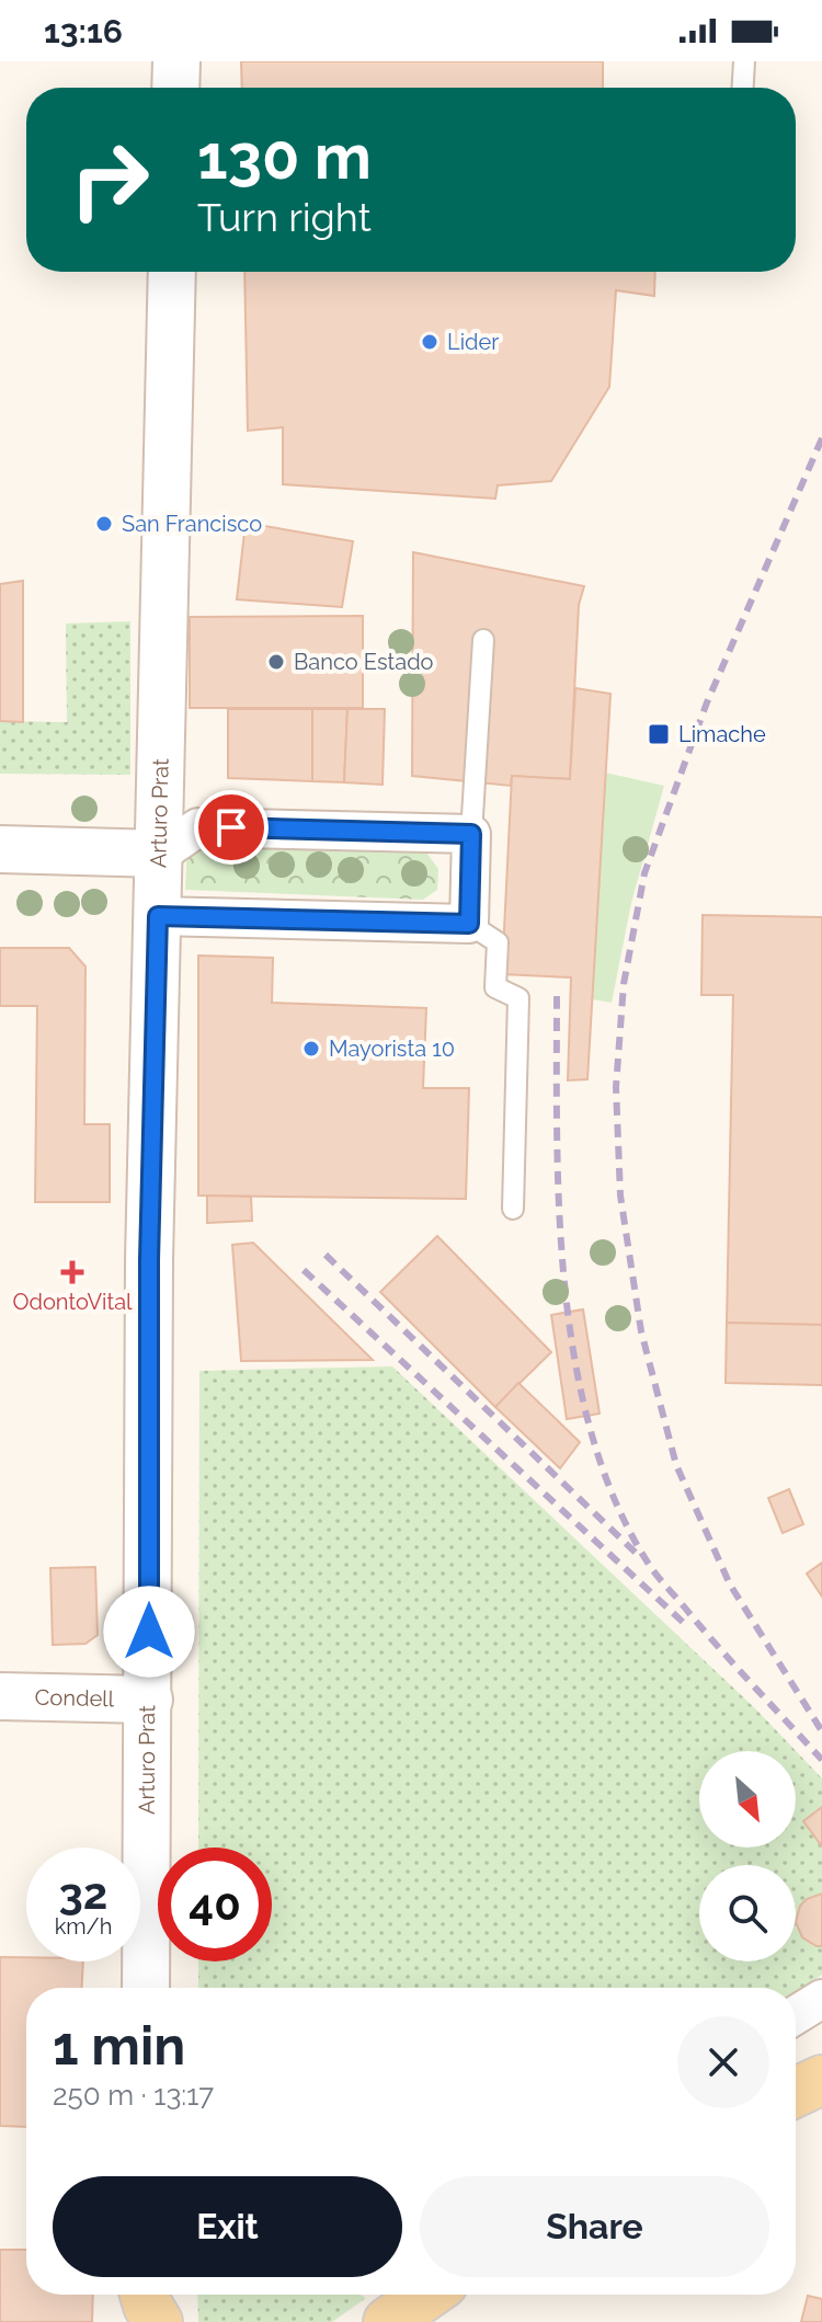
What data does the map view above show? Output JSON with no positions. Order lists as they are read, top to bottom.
{
  "streets": {
    "street": ["Arturo Prat", "Condell"]
  },
  "crossings": [
    ["Arturo Prat", "Condell"]
  ],
  "places": {
    "other": [
      "Lider",
      "San Francisco",
      "Banco Estado",
      "Mayorista 10"
    ],
    "transit": ["Limache"],
    "health": ["OdontoVital"]
  },
  "north": "bottom right",
  "page": {
    "status": "13:16",
    "turn": ["130 m", "Turn right"],
    "speed": "32 km/h",
    "limit": "40",
    "heading": ["1 min", "250 m · 13:17"],
    "buttons": ["Exit", "Share"]
  }
}
